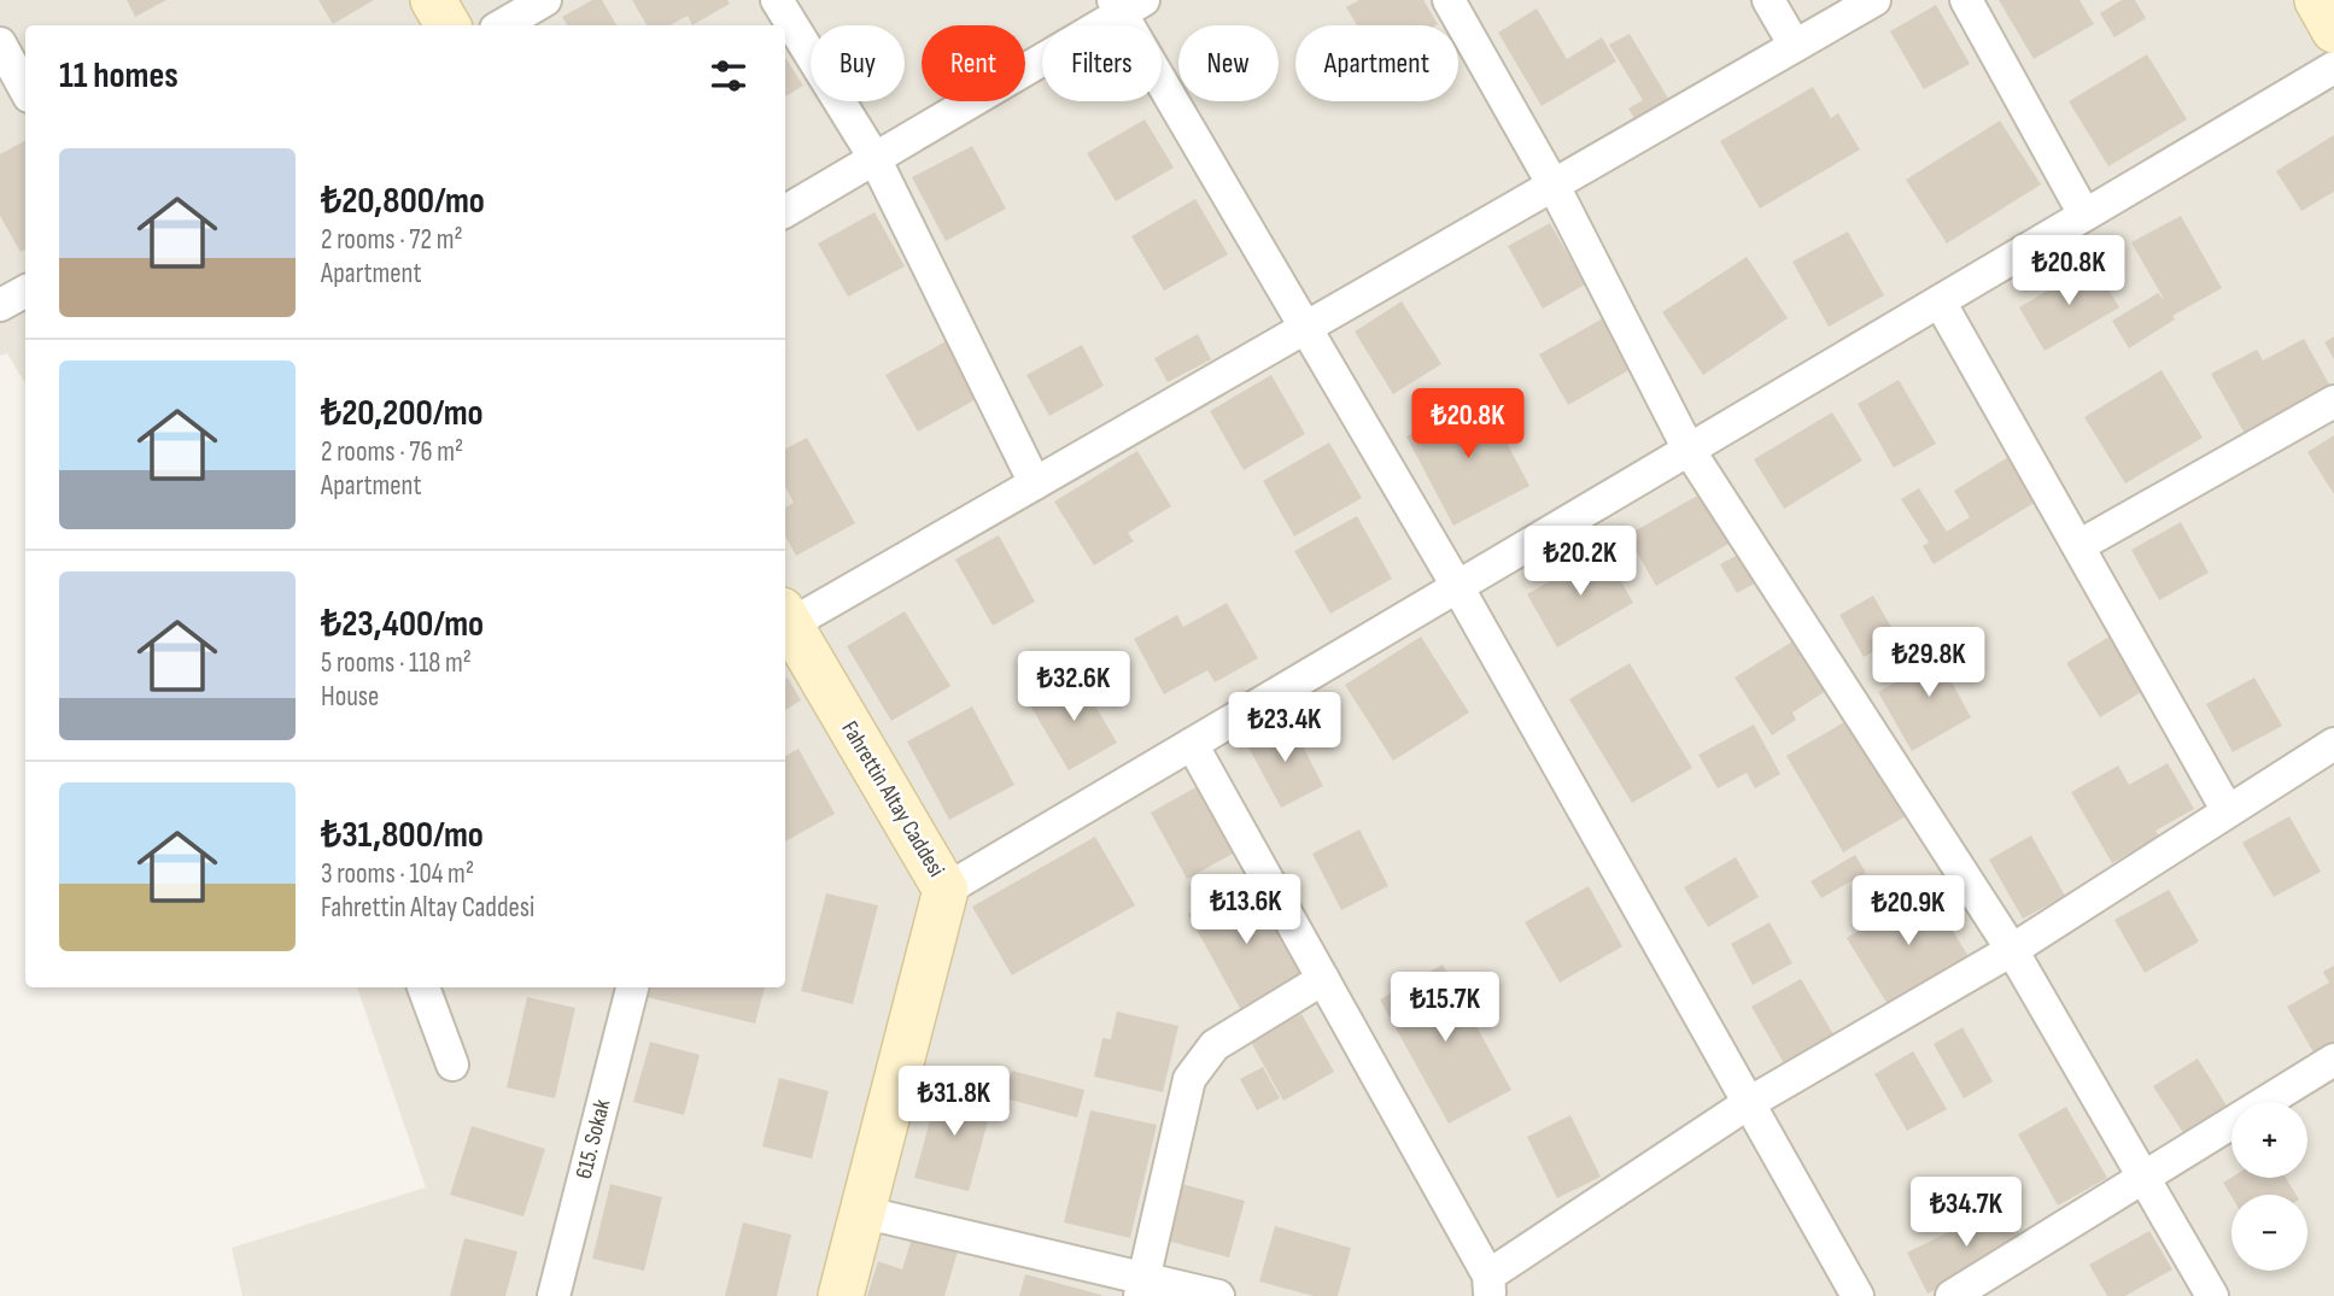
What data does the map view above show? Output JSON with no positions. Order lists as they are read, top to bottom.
{
  "streets": {
    "street": ["Fahrettin Altay Caddesi", "615. Sokak"]
  },
  "page": {
    "chip": [
      "Buy",
      "Rent",
      "Filters",
      "New",
      "Apartment"
    ],
    "heading": "11 homes",
    "list": [
      {
        "name": "₺20,800/mo",
        "note": "2 rooms · 72 m² · Apartment"
      },
      {
        "name": "₺20,200/mo",
        "note": "2 rooms · 76 m² · Apartment"
      },
      {
        "name": "₺23,400/mo",
        "note": "5 rooms · 118 m² · House"
      },
      {
        "name": "₺31,800/mo",
        "note": "3 rooms · 104 m² · Fahrettin Altay Caddesi"
      }
    ],
    "price": [
      "₺20.8K",
      "₺20.8K",
      "₺20.2K",
      "₺29.8K",
      "₺32.6K",
      "₺23.4K",
      "₺13.6K",
      "₺20.9K",
      "₺15.7K",
      "₺31.8K",
      "₺34.7K"
    ],
    "map_buttons": ["+", "−"]
  }
}
